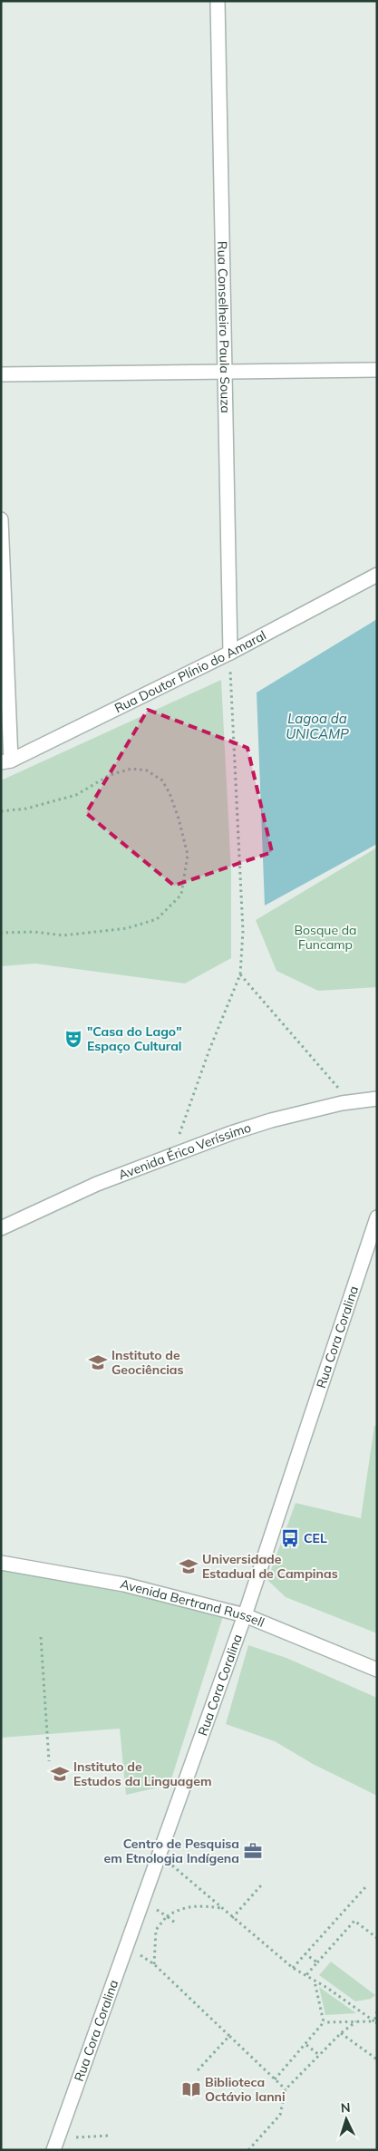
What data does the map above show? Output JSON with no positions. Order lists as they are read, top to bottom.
{
  "streets": {
    "street": [
      "Rua Conselheiro Paula Souza",
      "Rua Doutor Plínio do Amaral",
      "Avenida Érico Veríssimo",
      "Rua Cora Coralina",
      "Avenida Bertrand Russell"
    ]
  },
  "crossings": [
    ["Rua Conselheiro Paula Souza", "Rua Doutor Plínio do Amaral"],
    ["Rua Cora Coralina", "Avenida Bertrand Russell"]
  ],
  "water": ["Lagoa da UNICAMP"],
  "parks": ["Bosque da Funcamp"],
  "places": {
    "theatre": ["\"Casa do Lago\" Espaço Cultural"],
    "school or university": ["Instituto de Geociências", "Universidade Estadual de Campinas", "Instituto de Estudos da Linguagem"],
    "bus stop": ["CEL"],
    "office": ["Centro de Pesquisa em Etnologia Indígena"],
    "library": ["Biblioteca Octávio Ianni"]
  },
  "north": "top"
}
